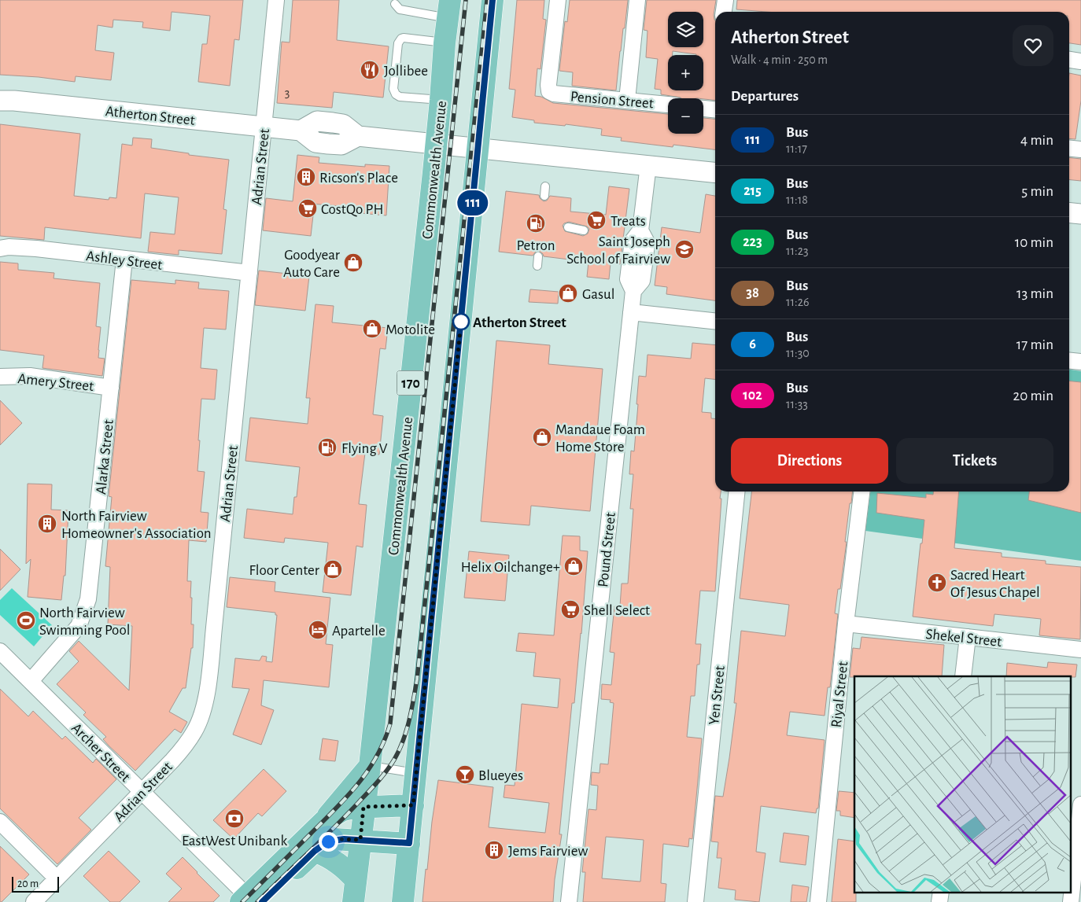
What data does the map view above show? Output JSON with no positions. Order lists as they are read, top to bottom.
{
  "streets": {
    "main road": ["Commonwealth Avenue", "170"],
    "street": [
      "Pension Street",
      "Atherton Street",
      "Adrian Street",
      "Ashley Street",
      "Amery Street",
      "Alarka Street",
      "Pound Street",
      "Shekel Street",
      "Riyal Street",
      "Yen Street",
      "Archer Street"
    ]
  },
  "crossings": [
    ["Atherton Street", "Adrian Street"],
    ["Atherton Street", "Commonwealth Avenue"],
    ["Atherton Street", "Pound Street"],
    ["Adrian Street", "Ashley Street"],
    ["Adrian Street", "Archer Street"],
    ["Ashley Street", "Alarka Street"],
    ["Amery Street", "Alarka Street"],
    ["Alarka Street", "Archer Street"],
    ["Shekel Street", "Riyal Street"]
  ],
  "places": {
    "restaurant": ["Jollibee"],
    "building": ["Ricson's Place", "North Fairview Homeowner's Association", "Jems Fairview"],
    "supermarket": ["CostQo PH", "Treats", "Shell Select"],
    "fuel station": ["Petron", "Flying V"],
    "school or university": ["Saint Joseph School of Fairview"],
    "shop": [
      "Goodyear Auto Care",
      "Gasul",
      "Motolite",
      "Mandaue Foam Home Store",
      "Helix Oilchange+",
      "Floor Center"
    ],
    "other": ["Atherton Street"],
    "church": ["Sacred Heart Of Jesus Chapel"],
    "sports": ["North Fairview Swimming Pool"],
    "hotel": ["Apartelle"],
    "bar": ["Blueyes"],
    "bank": ["EastWest Unibank"]
  },
  "lines": ["bus line 111"],
  "house_numbers": ["3"],
  "scale_bar": "20 m",
  "page": {
    "on_map": "111",
    "map_buttons": ["+", "−"],
    "heading": [
      ["Atherton Street", "Walk · 4 min · 250 m"],
      "Departures"
    ],
    "list": [
      {
        "mark": "111",
        "name": "Bus",
        "note": "11:17",
        "value": "4 min"
      },
      {
        "mark": "215",
        "name": "Bus",
        "note": "11:18",
        "value": "5 min"
      },
      {
        "mark": "223",
        "name": "Bus",
        "note": "11:23",
        "value": "10 min"
      },
      {
        "mark": "38",
        "name": "Bus",
        "note": "11:26",
        "value": "13 min"
      },
      {
        "mark": "6",
        "name": "Bus",
        "note": "11:30",
        "value": "17 min"
      },
      {
        "mark": "102",
        "name": "Bus",
        "note": "11:33",
        "value": "20 min"
      }
    ],
    "buttons": ["Directions", "Tickets"],
    "scale": "20 m"
  }
}
